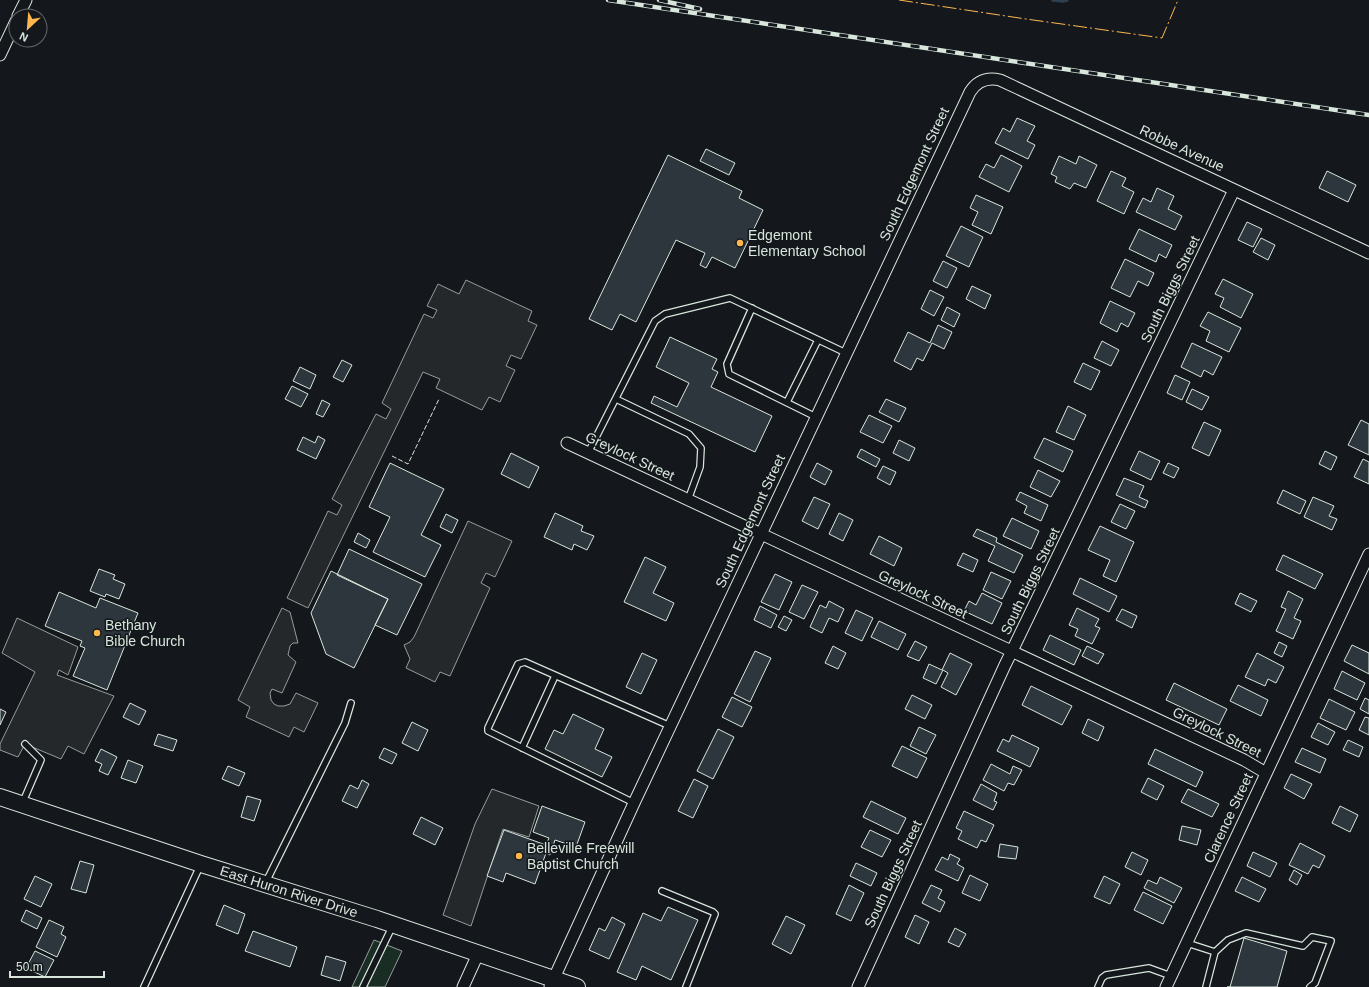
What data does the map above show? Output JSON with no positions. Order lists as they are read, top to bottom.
{
  "streets": {
    "main road": ["East Huron River Drive"],
    "street": [
      "Robbe Avenue",
      "South Edgemont Street",
      "South Biggs Street",
      "Greylock Street",
      "Clarence Street"
    ]
  },
  "crossings": [
    ["Robbe Avenue", "South Edgemont Street"],
    ["Robbe Avenue", "South Biggs Street"],
    ["South Edgemont Street", "Greylock Street"],
    ["South Edgemont Street", "East Huron River Drive"],
    ["South Biggs Street", "Greylock Street"],
    ["Greylock Street", "Clarence Street"]
  ],
  "places": ["Edgemont Elementary School", "Bethany Bible Church", "Belleville Freewill Baptist Church"],
  "scale_bar": "50 m",
  "north": "bottom left"
}
